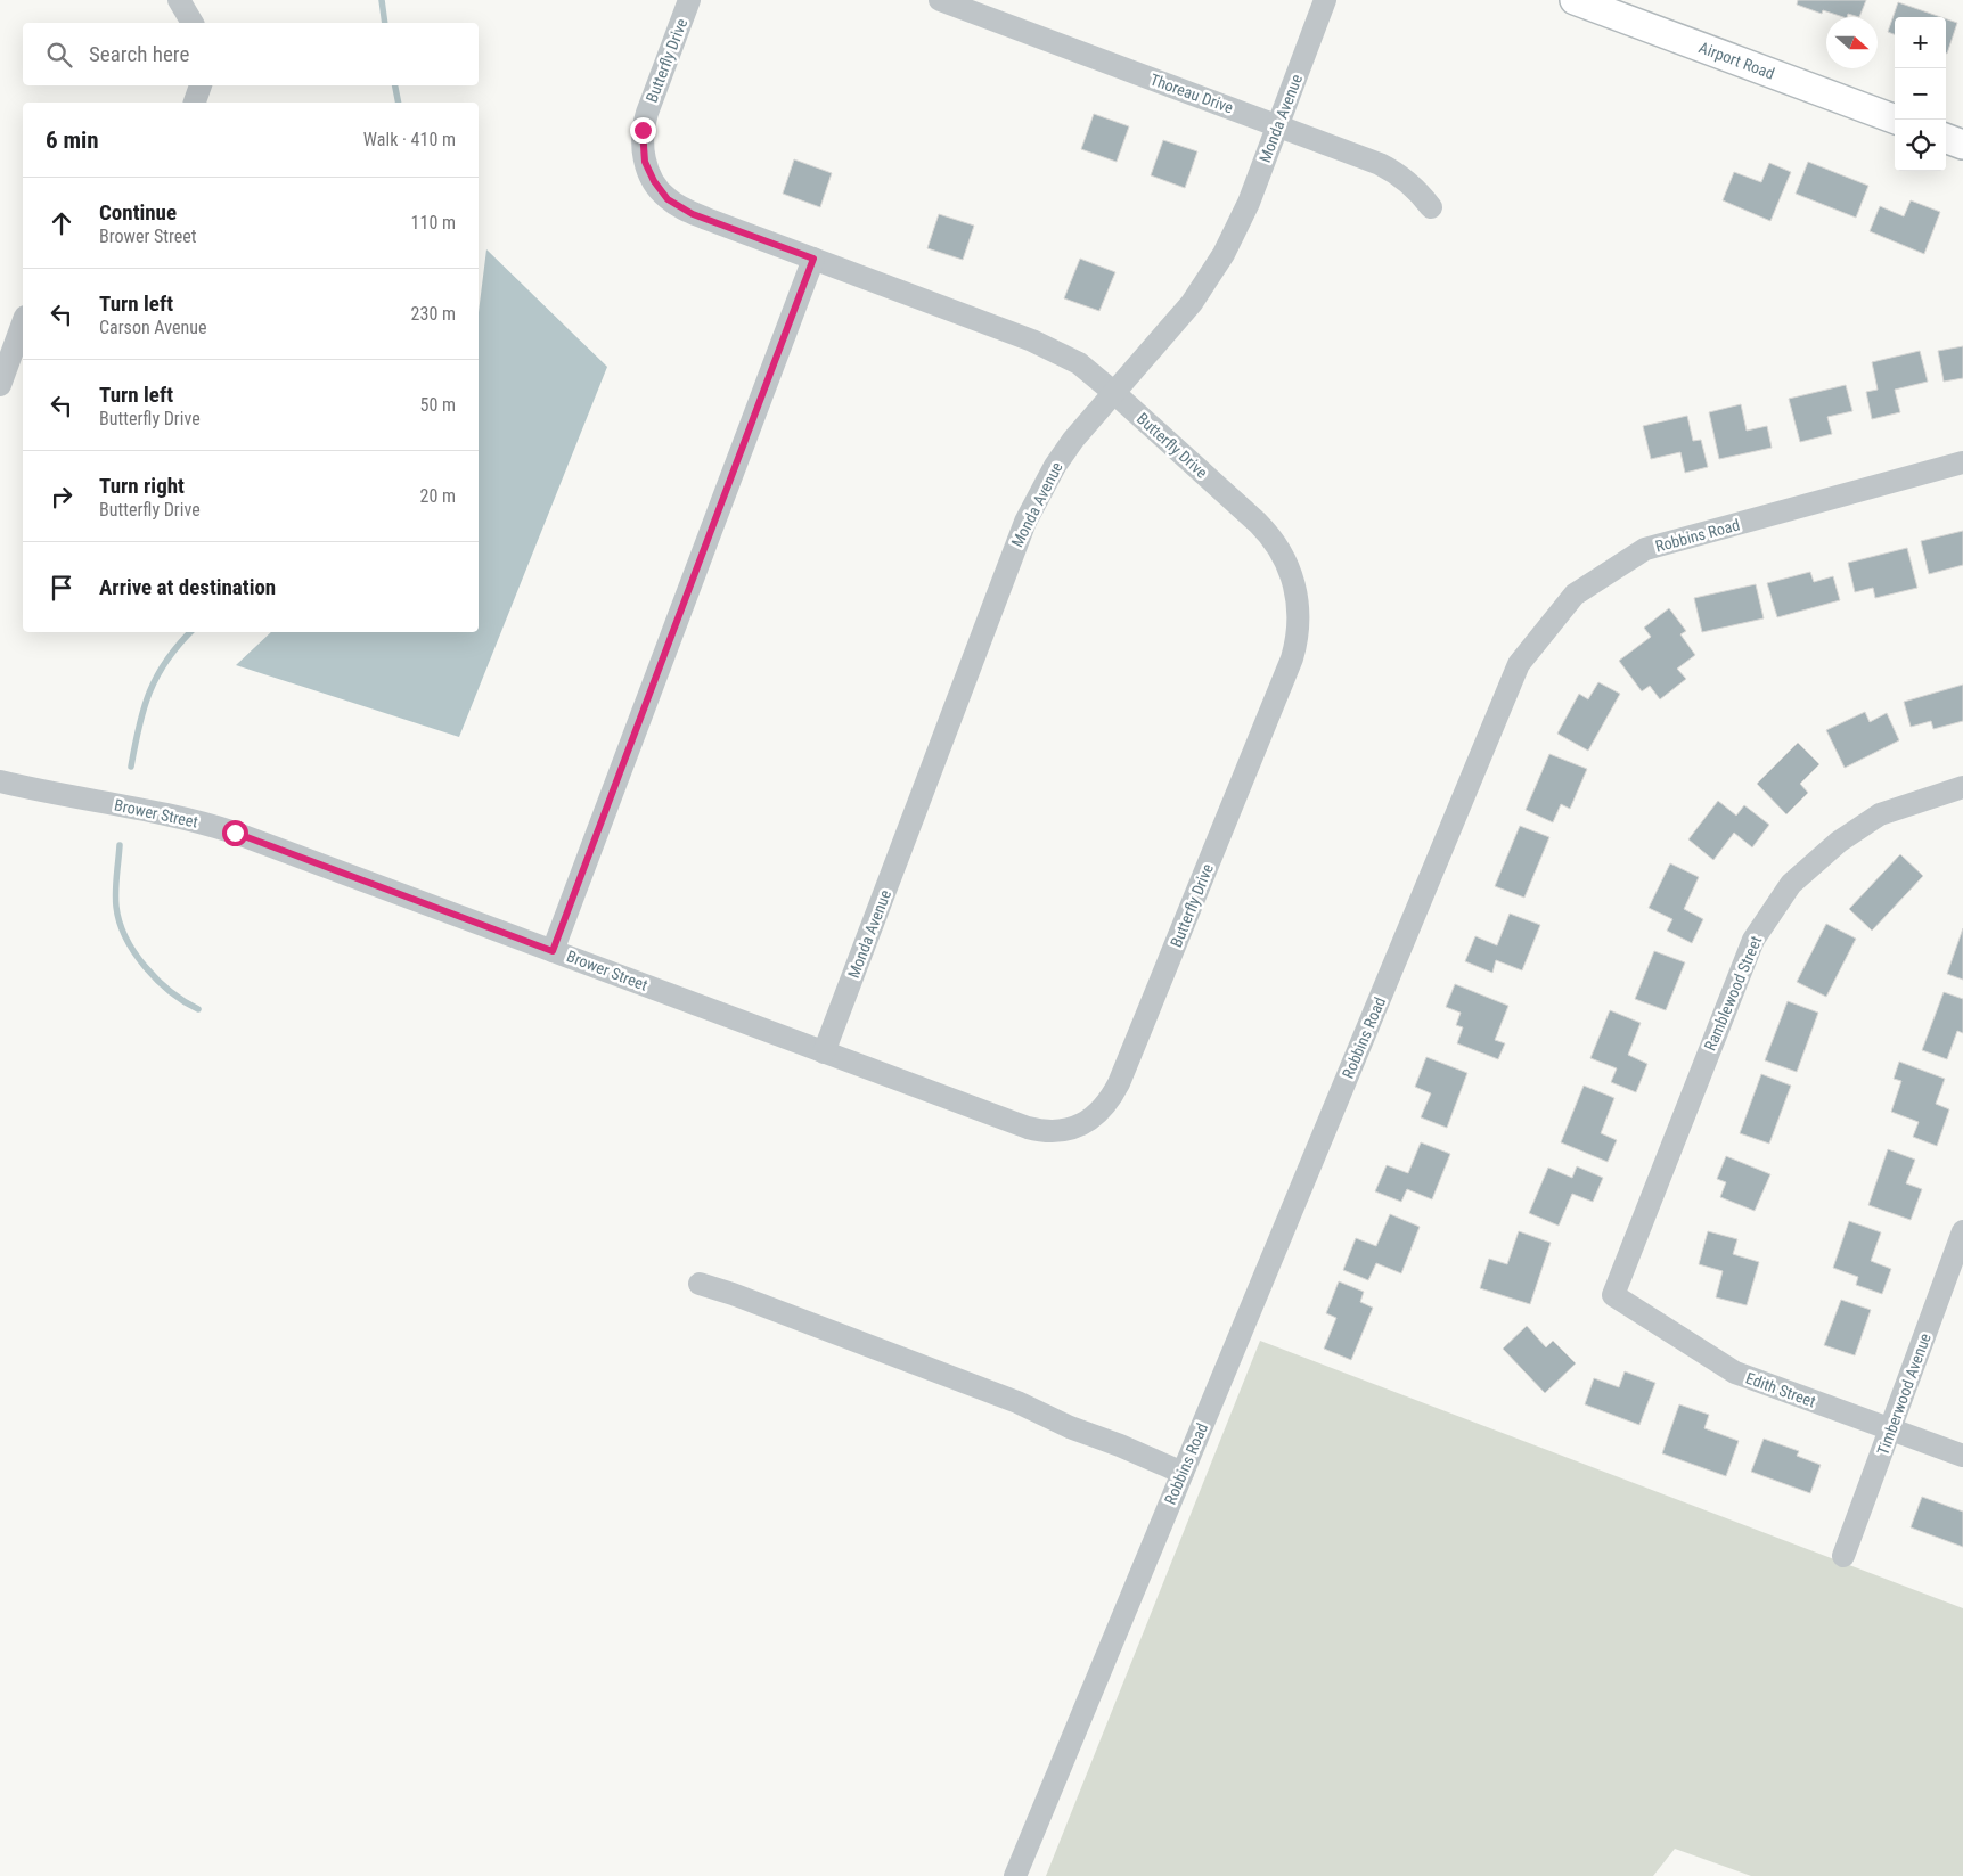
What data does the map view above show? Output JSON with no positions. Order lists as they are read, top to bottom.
{
  "streets": {
    "main road": ["Airport Road"],
    "street": [
      "Butterfly Drive",
      "Thoreau Drive",
      "Monda Avenue",
      "Robbins Road",
      "Brower Street",
      "Ramblewood Street",
      "Edith Street",
      "Timberwood Avenue"
    ]
  },
  "crossings": [
    ["Butterfly Drive", "Monda Avenue"],
    ["Butterfly Drive", "Brower Street"],
    ["Thoreau Drive", "Monda Avenue"],
    ["Monda Avenue", "Brower Street"],
    ["Ramblewood Street", "Edith Street"],
    ["Edith Street", "Timberwood Avenue"]
  ],
  "north": "right",
  "page": {
    "map_buttons": ["+", "−"],
    "search": "Search here",
    "heading": ["6 min", "Walk · 410 m"],
    "list": [
      ["Continue", "Brower Street", "110 m"],
      ["Turn left", "Carson Avenue", "230 m"],
      ["Turn left", "Butterfly Drive", "50 m"],
      ["Turn right", "Butterfly Drive", "20 m"],
      "Arrive at destination"
    ]
  }
}
